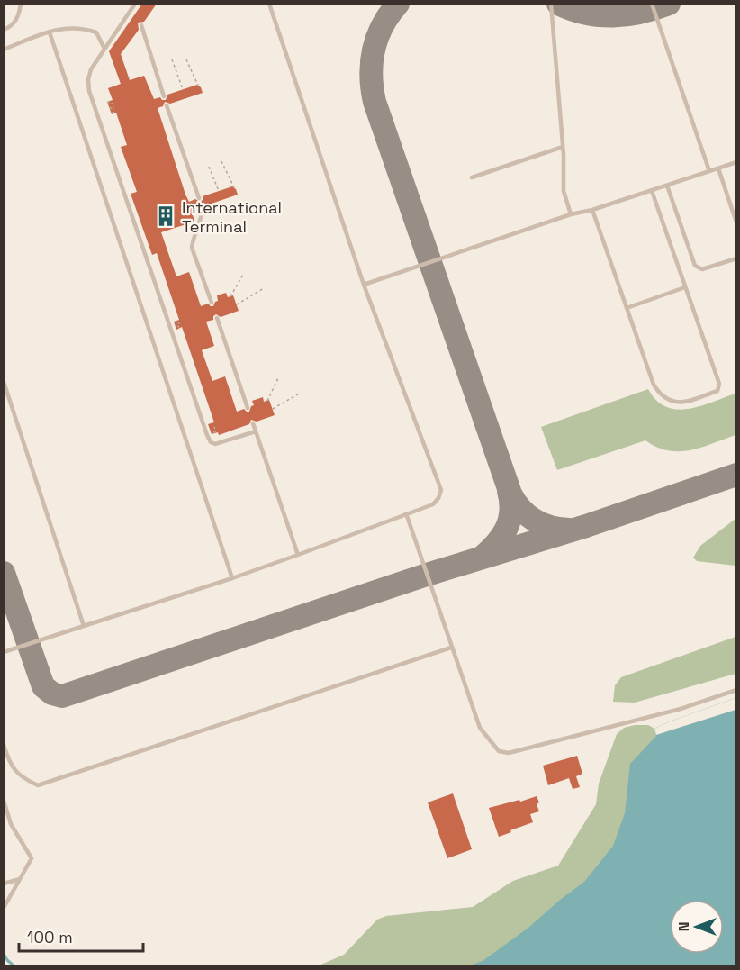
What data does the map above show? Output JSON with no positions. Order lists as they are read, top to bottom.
{
  "places": {
    "building": ["International Terminal"]
  },
  "scale_bar": "100 m",
  "north": "left"
}
